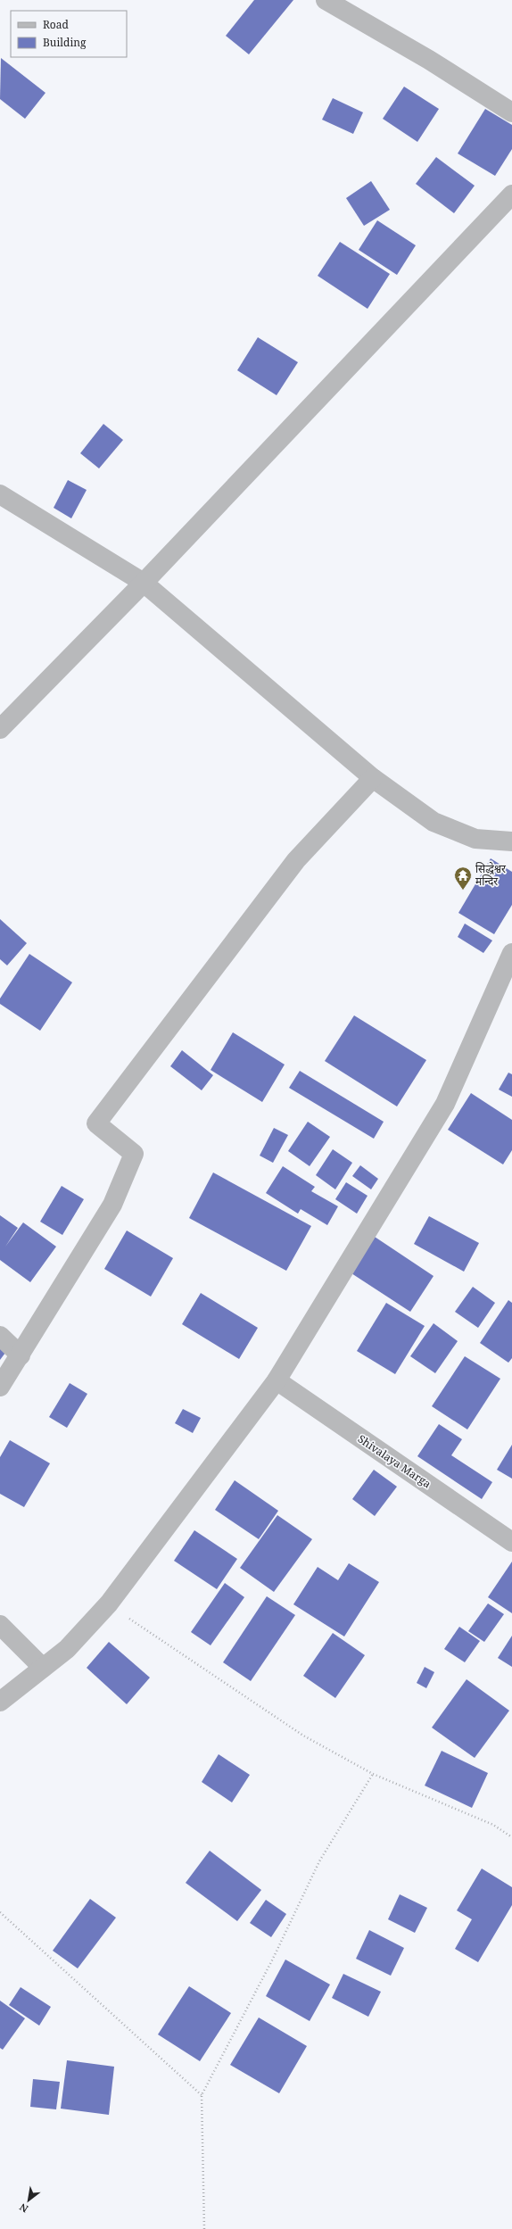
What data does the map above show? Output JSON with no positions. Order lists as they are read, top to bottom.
{
  "streets": {
    "street": ["Shivalaya Marga"]
  },
  "places": {
    "temple": ["सिद्धेश्वर मन्दिर"]
  },
  "legend": ["Road", "Building"],
  "north": "bottom left"
}
